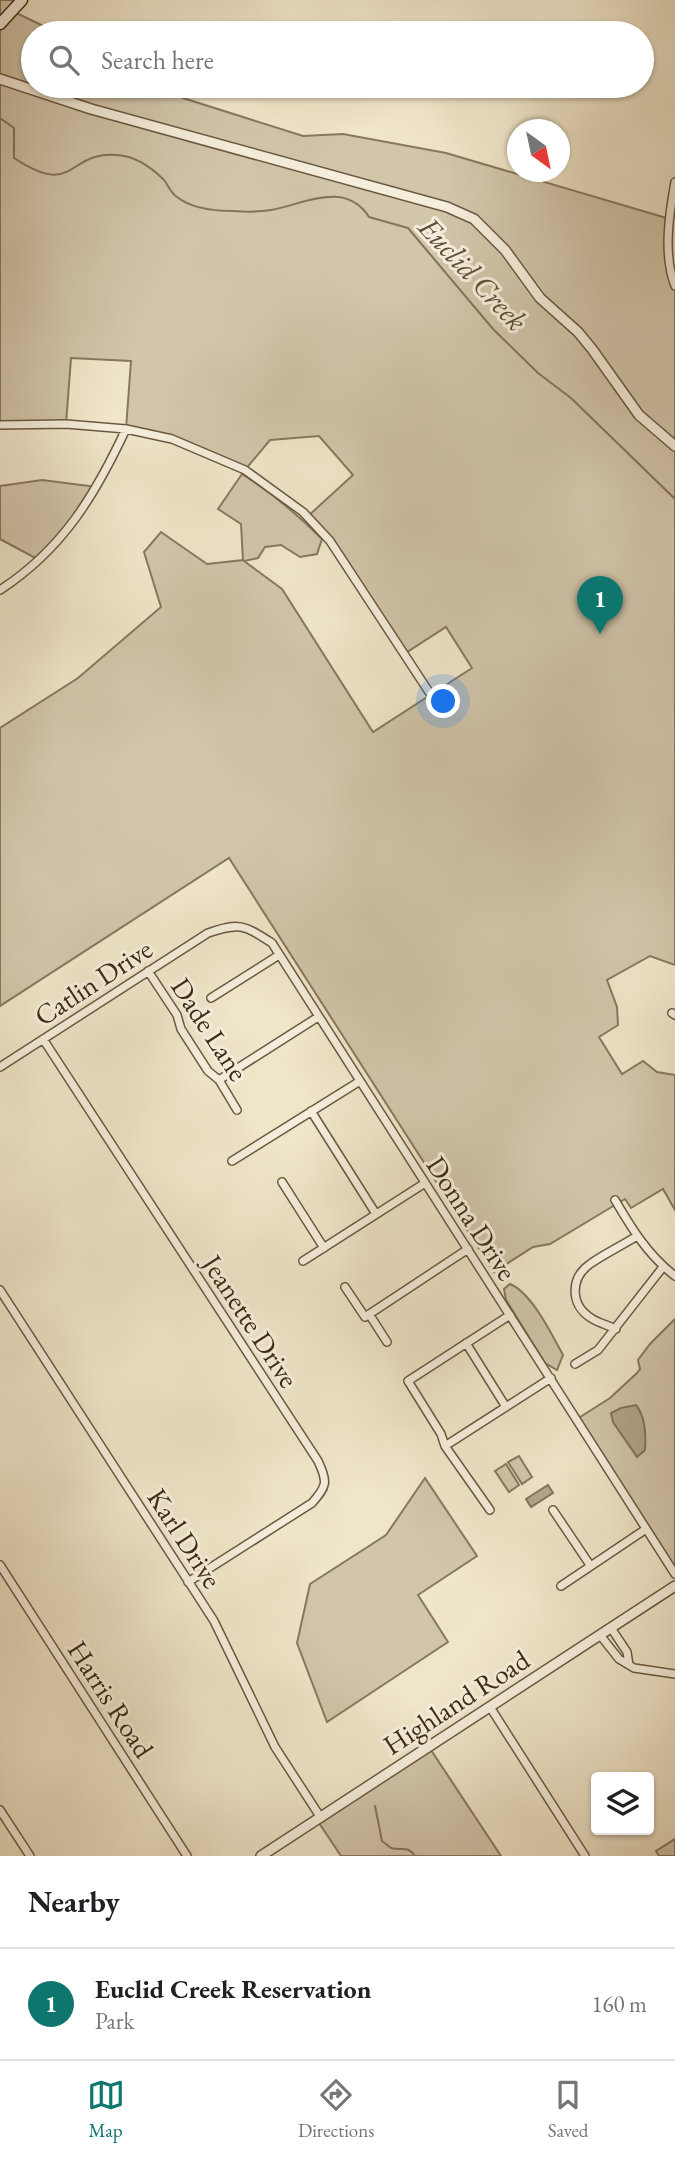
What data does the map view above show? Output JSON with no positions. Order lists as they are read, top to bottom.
{
  "streets": {
    "street": [
      "Catlin Drive",
      "Dade Lane",
      "Donna Drive",
      "Jeanette Drive",
      "Karl Drive",
      "Harris Road",
      "Highland Road"
    ]
  },
  "crossings": [
    ["Catlin Drive", "Dade Lane"],
    ["Catlin Drive", "Donna Drive"],
    ["Catlin Drive", "Jeanette Drive"],
    ["Jeanette Drive", "Karl Drive"],
    ["Karl Drive", "Highland Road"]
  ],
  "water": ["Euclid Creek"],
  "north": "bottom right",
  "page": {
    "search": "Search here",
    "pins": "1",
    "heading": "Nearby",
    "list": [
      {
        "mark": "1",
        "name": "Euclid Creek Reservation",
        "note": "Park",
        "value": "160 m"
      }
    ],
    "nav": ["Map", "Directions", "Saved"]
  }
}
